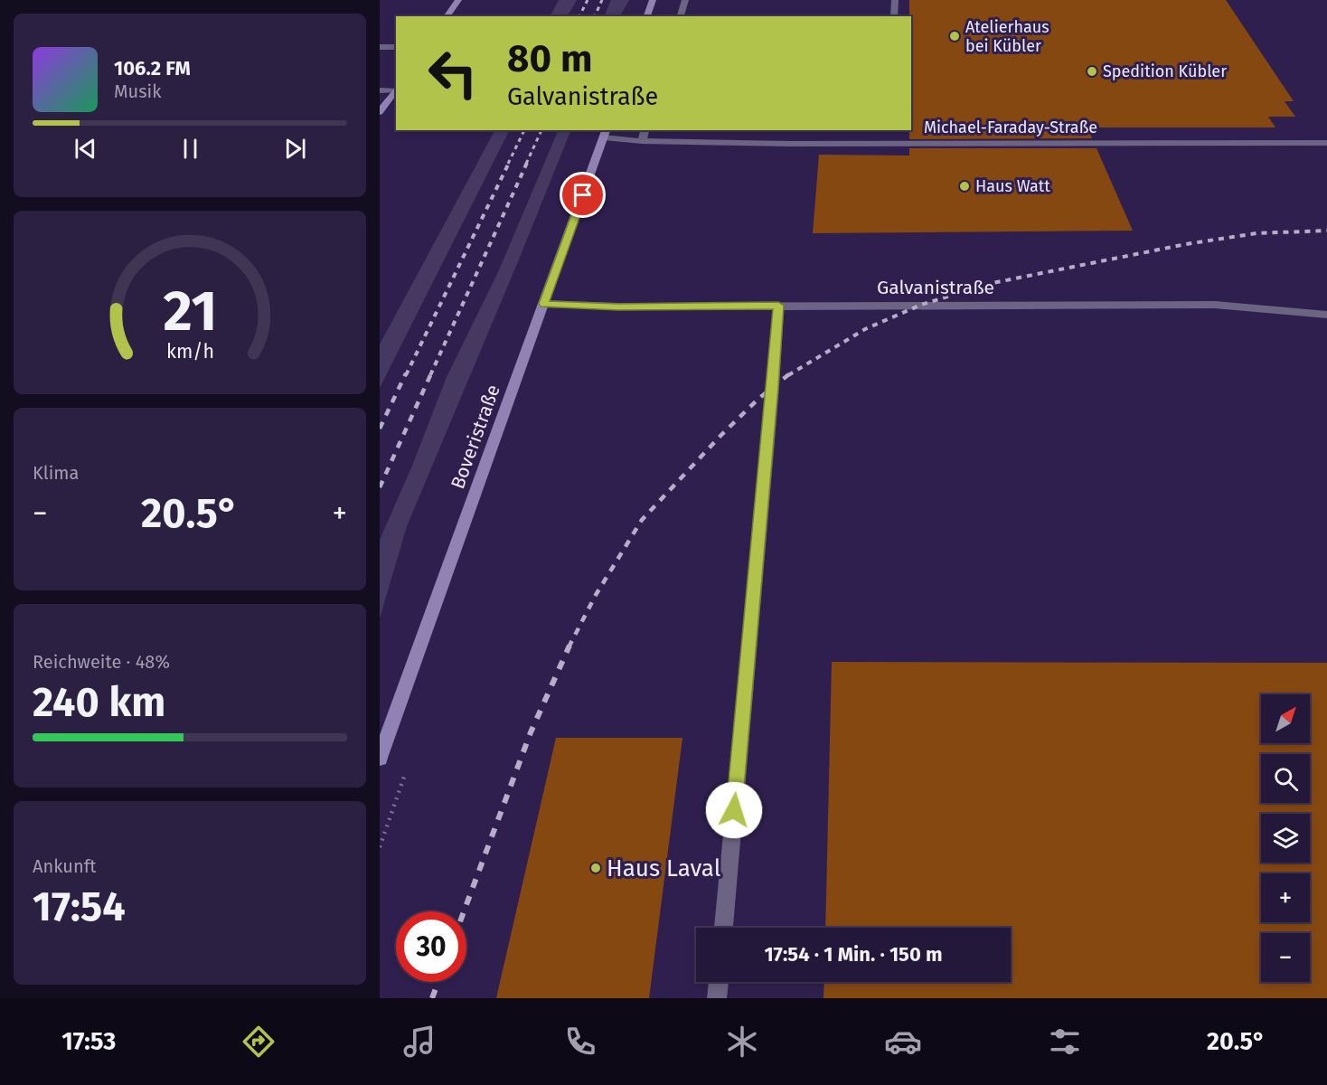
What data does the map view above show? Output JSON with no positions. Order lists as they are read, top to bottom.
{
  "streets": {
    "main road": ["Boveristraße"],
    "street": ["Michael-Faraday-Straße", "Galvanistraße"]
  },
  "crossings": [
    ["Michael-Faraday-Straße", "Boveristraße"],
    ["Galvanistraße", "Boveristraße"]
  ],
  "places": [
    "Atelierhaus bei Kübler",
    "Spedition Kübler",
    "Haus Watt",
    "Haus Laval"
  ],
  "north": "top right",
  "page": {
    "turn": ["80 m", "Galvanistraße"],
    "song": ["106.2 FM", "Musik"],
    "tile": [
      "Klima",
      ["Reichweite · 48%", "240 km"],
      ["Ankunft", "17:54"]
    ],
    "heat": ["−", "20.5°", "+"],
    "map_buttons": ["+", "−"],
    "limit": "30",
    "trip": "17:54 · 1 Min. · 150 m",
    "tabs": ["17:53", "20.5°"],
    "gauge": ["21", "km/h"]
  }
}
